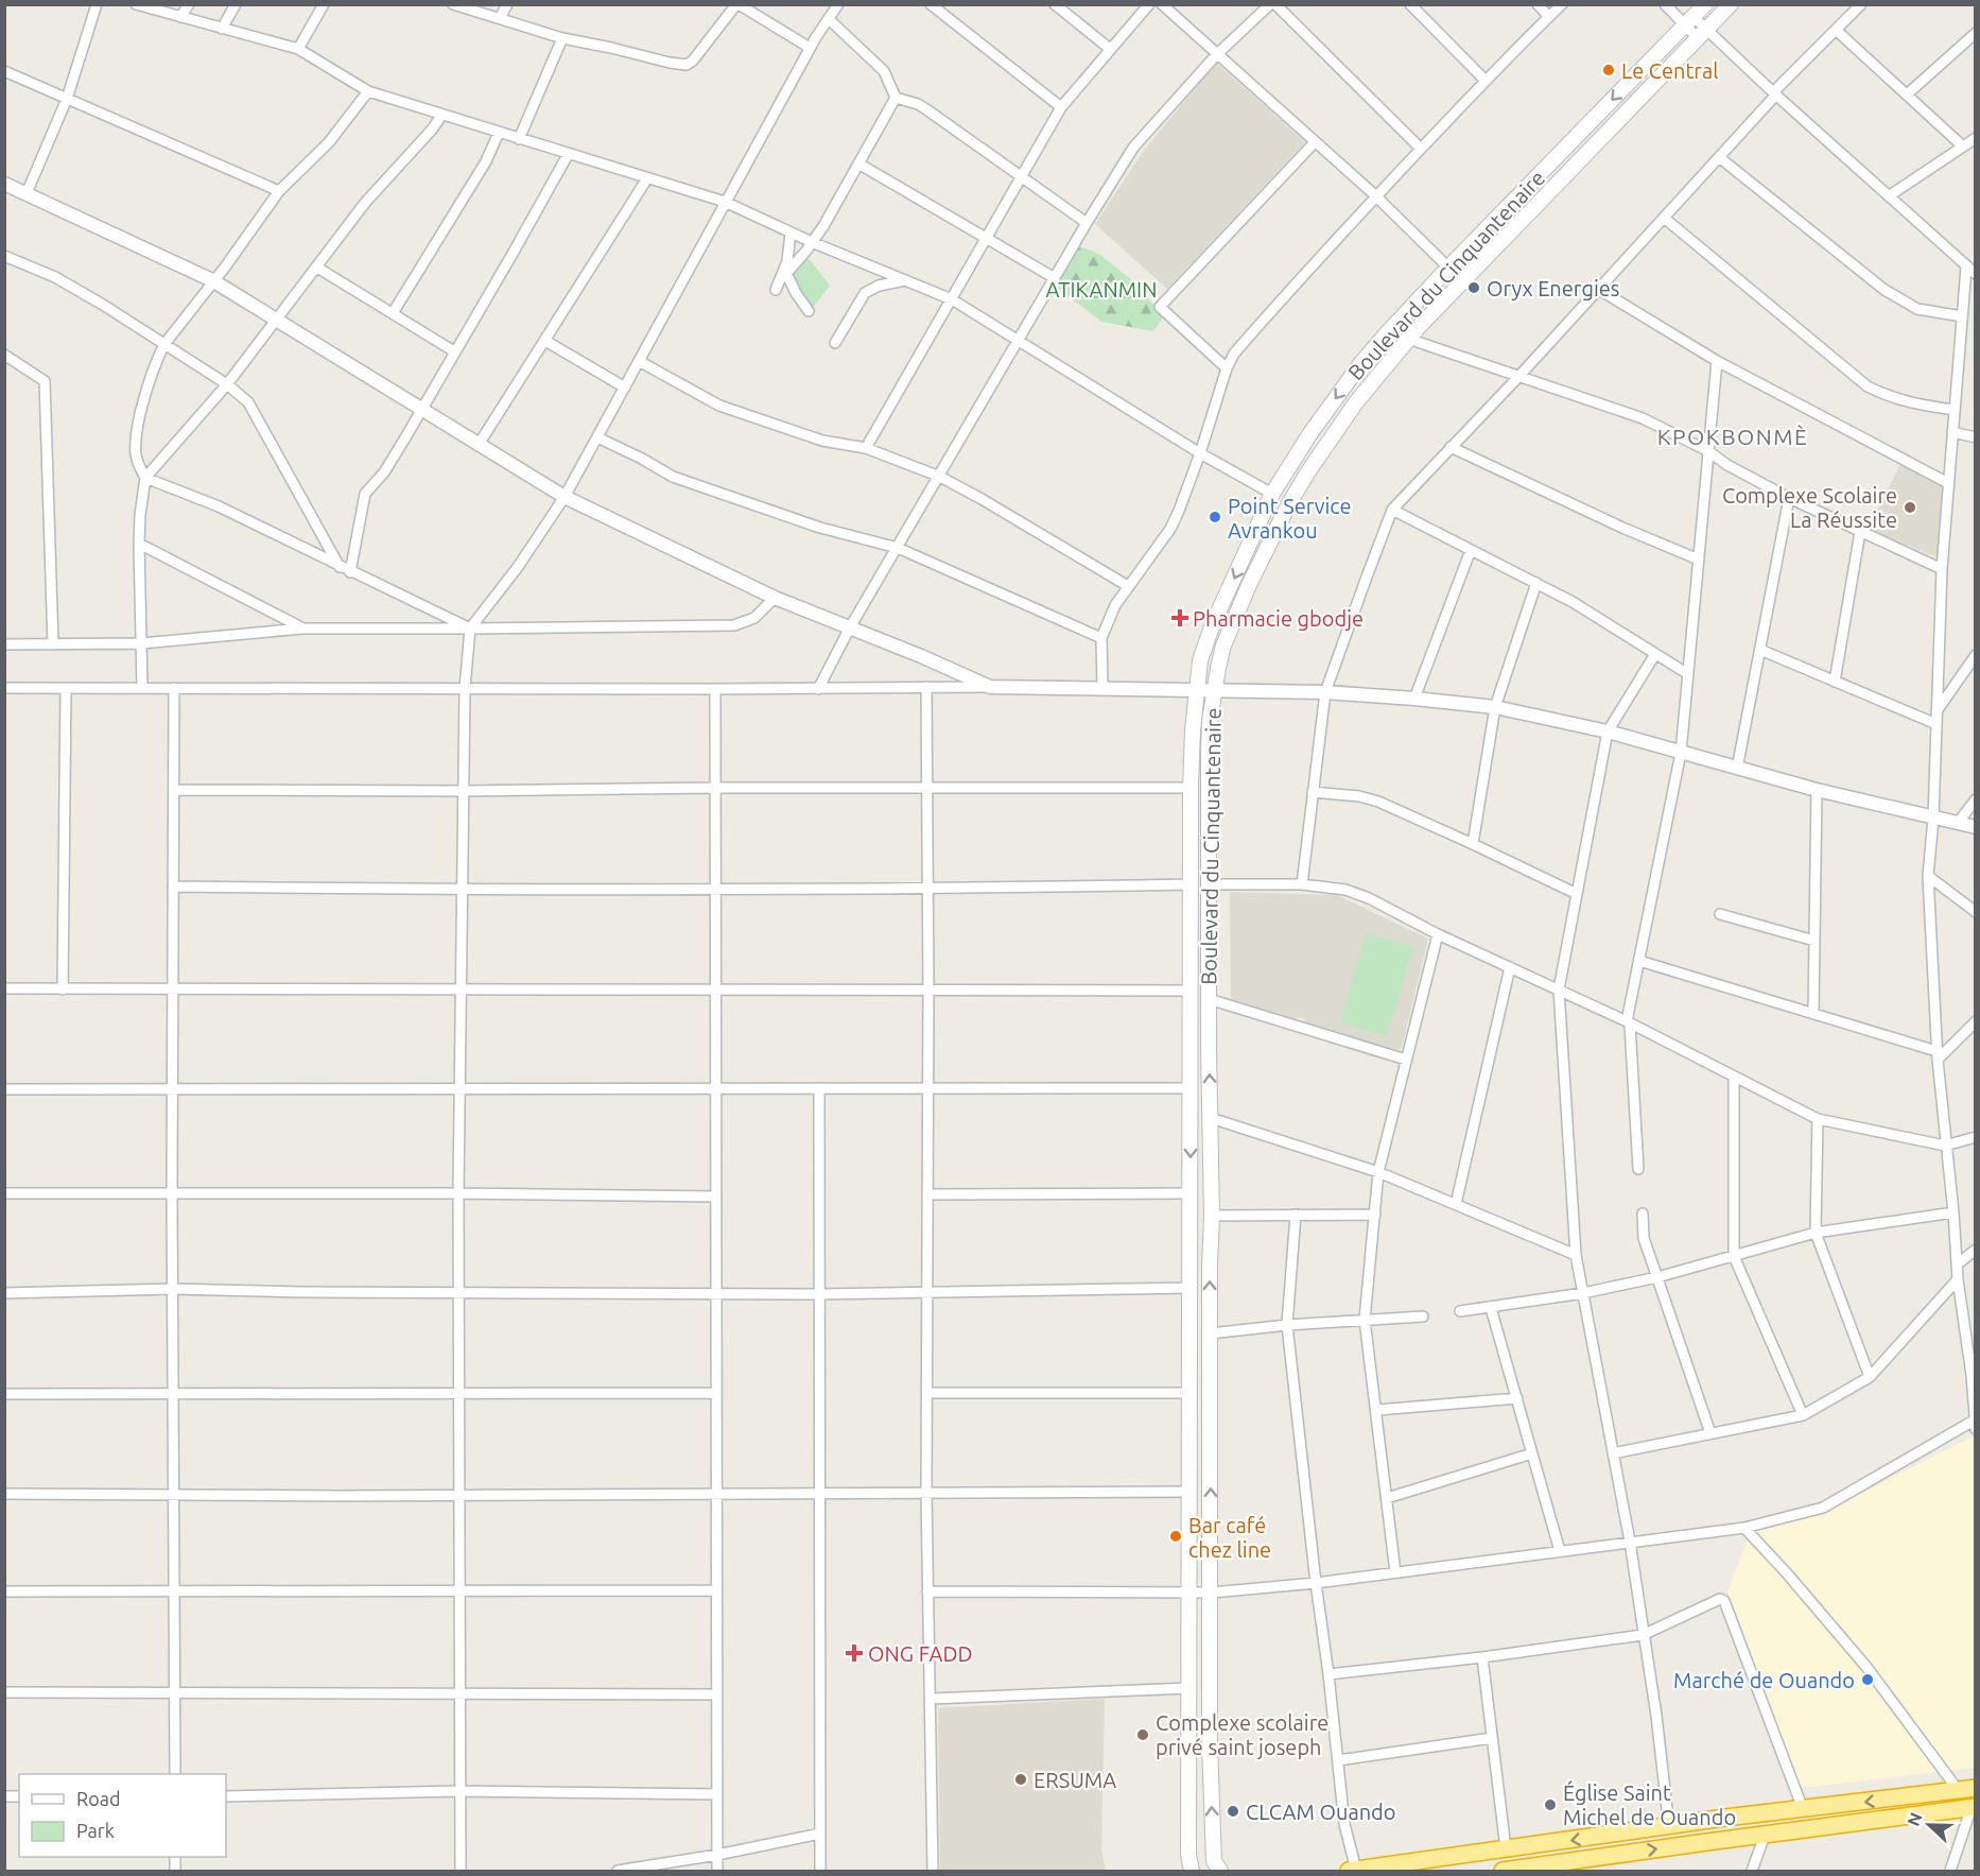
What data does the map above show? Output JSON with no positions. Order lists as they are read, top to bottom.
{
  "streets": {
    "main road": ["Boulevard du Cinquantenaire"]
  },
  "districts": ["KPOKBONMÈ"],
  "parks": ["ATIKANMIN"],
  "places": {
    "other": [
      "Le Central",
      "Oryx Energies",
      "Complexe Scolaire La Réussite",
      "Point Service Avrankou",
      "Bar café chez line",
      "Marché de Ouando",
      "Complexe scolaire privé saint joseph",
      "ERSUMA",
      "Église Saint Michel de Ouando",
      "CLCAM Ouando"
    ],
    "health": ["Pharmacie gbodje", "ONG FADD"]
  },
  "legend": ["Road", "Park"],
  "north": "left"
}
